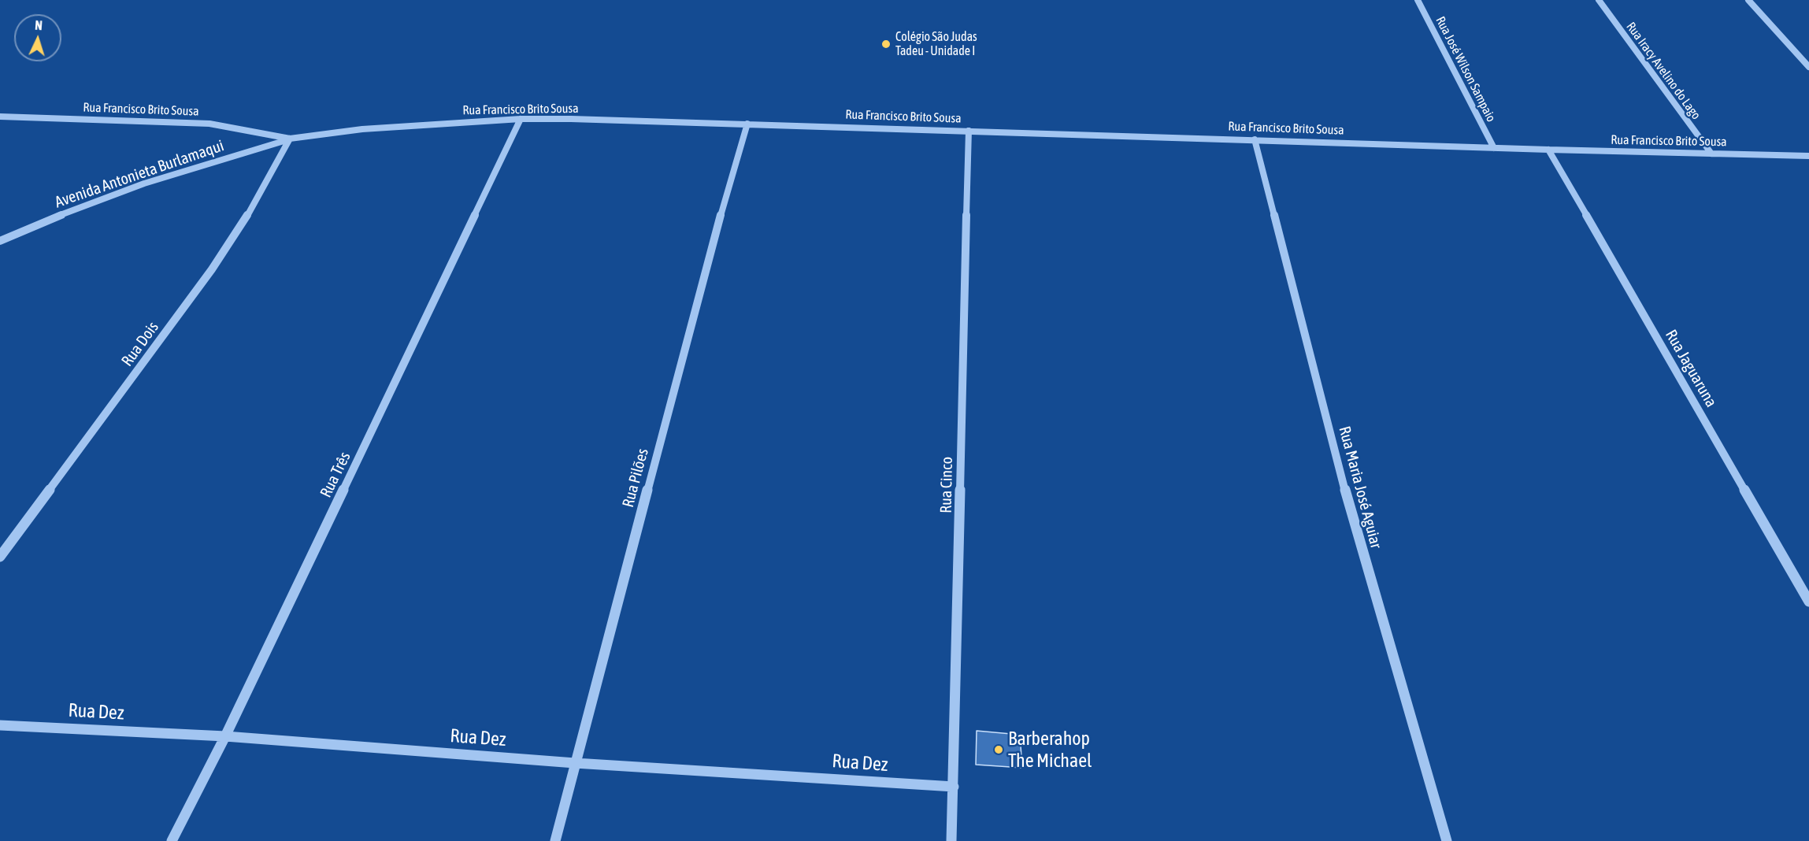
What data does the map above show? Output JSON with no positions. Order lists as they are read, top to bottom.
{
  "streets": {
    "street": [
      "Rua José Wilson Sampaio",
      "Rua Iracy Avelino do Lago",
      "Rua Francisco Brito Sousa",
      "Avenida Antonieta Burlamaqui",
      "Rua Dois",
      "Rua Jaguaruna",
      "Rua Três",
      "Rua Pilões",
      "Rua Cinco",
      "Rua Maria José Aguiar",
      "Rua Dez"
    ]
  },
  "crossings": [
    ["Rua José Wilson Sampaio", "Rua Francisco Brito Sousa"],
    ["Rua Iracy Avelino do Lago", "Rua Francisco Brito Sousa"],
    ["Rua Francisco Brito Sousa", "Avenida Antonieta Burlamaqui"],
    ["Rua Francisco Brito Sousa", "Rua Dois"],
    ["Rua Francisco Brito Sousa", "Rua Jaguaruna"],
    ["Rua Francisco Brito Sousa", "Rua Três"],
    ["Rua Francisco Brito Sousa", "Rua Pilões"],
    ["Rua Francisco Brito Sousa", "Rua Cinco"],
    ["Rua Francisco Brito Sousa", "Rua Maria José Aguiar"],
    ["Avenida Antonieta Burlamaqui", "Rua Dois"],
    ["Rua Três", "Rua Dez"],
    ["Rua Pilões", "Rua Dez"],
    ["Rua Cinco", "Rua Dez"]
  ],
  "places": ["Colégio São Judas Tadeu - Unidade I", "Barberahop The Michael"],
  "north": "top"
}
